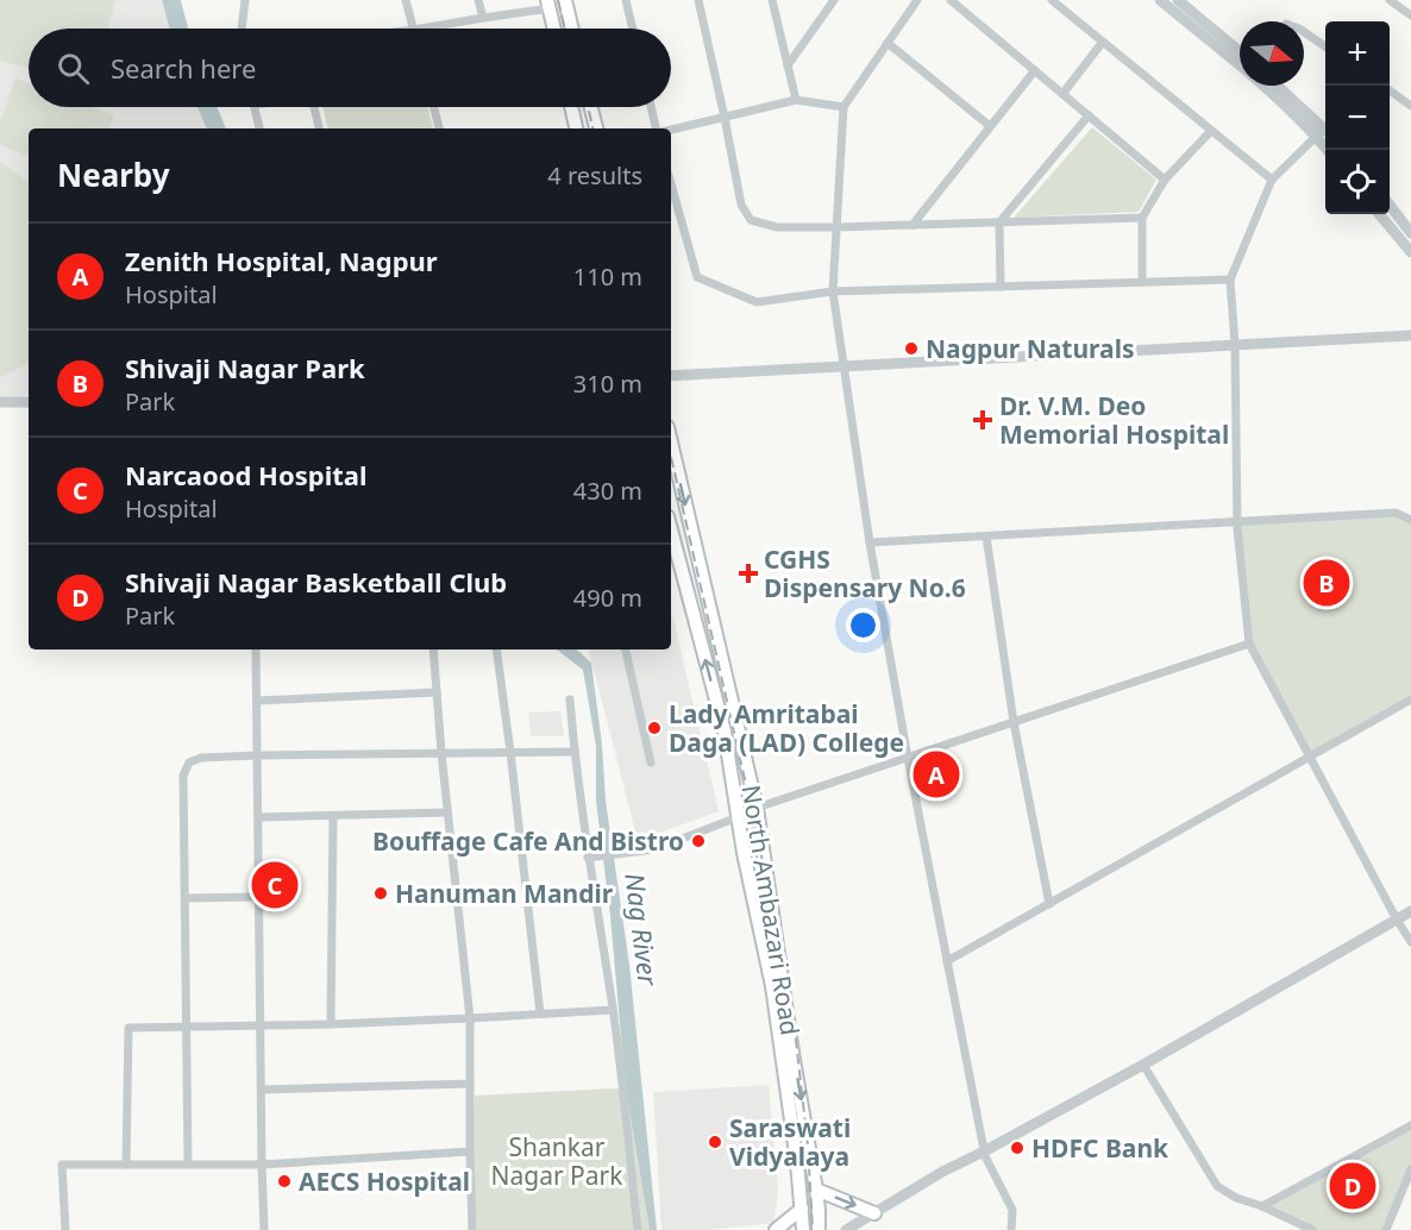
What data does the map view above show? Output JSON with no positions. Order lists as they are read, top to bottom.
{
  "streets": {
    "main road": ["North Ambazari Road"]
  },
  "water": ["Nag River"],
  "parks": ["Shankar Nagar Park"],
  "places": {
    "other": [
      "Nagpur Naturals",
      "Lady Amritabai Daga (LAD) College",
      "Bouffage Cafe And Bistro",
      "Hanuman Mandir",
      "Saraswati Vidyalaya",
      "HDFC Bank",
      "AECS Hospital"
    ],
    "health": ["Dr. V.M. Deo Memorial Hospital", "CGHS Dispensary No.6"]
  },
  "north": "right",
  "page": {
    "map_buttons": ["+", "−"],
    "search": "Search here",
    "heading": ["Nearby", "4 results"],
    "list": [
      {
        "mark": "A",
        "name": "Zenith Hospital, Nagpur",
        "note": "Hospital",
        "value": "110 m"
      },
      {
        "mark": "B",
        "name": "Shivaji Nagar Park",
        "note": "Park",
        "value": "310 m"
      },
      {
        "mark": "C",
        "name": "Narcaood Hospital",
        "note": "Hospital",
        "value": "430 m"
      },
      {
        "mark": "D",
        "name": "Shivaji Nagar Basketball Club",
        "note": "Park",
        "value": "490 m"
      }
    ],
    "pins": [
      "B",
      "A",
      "C",
      "D"
    ]
  }
}
